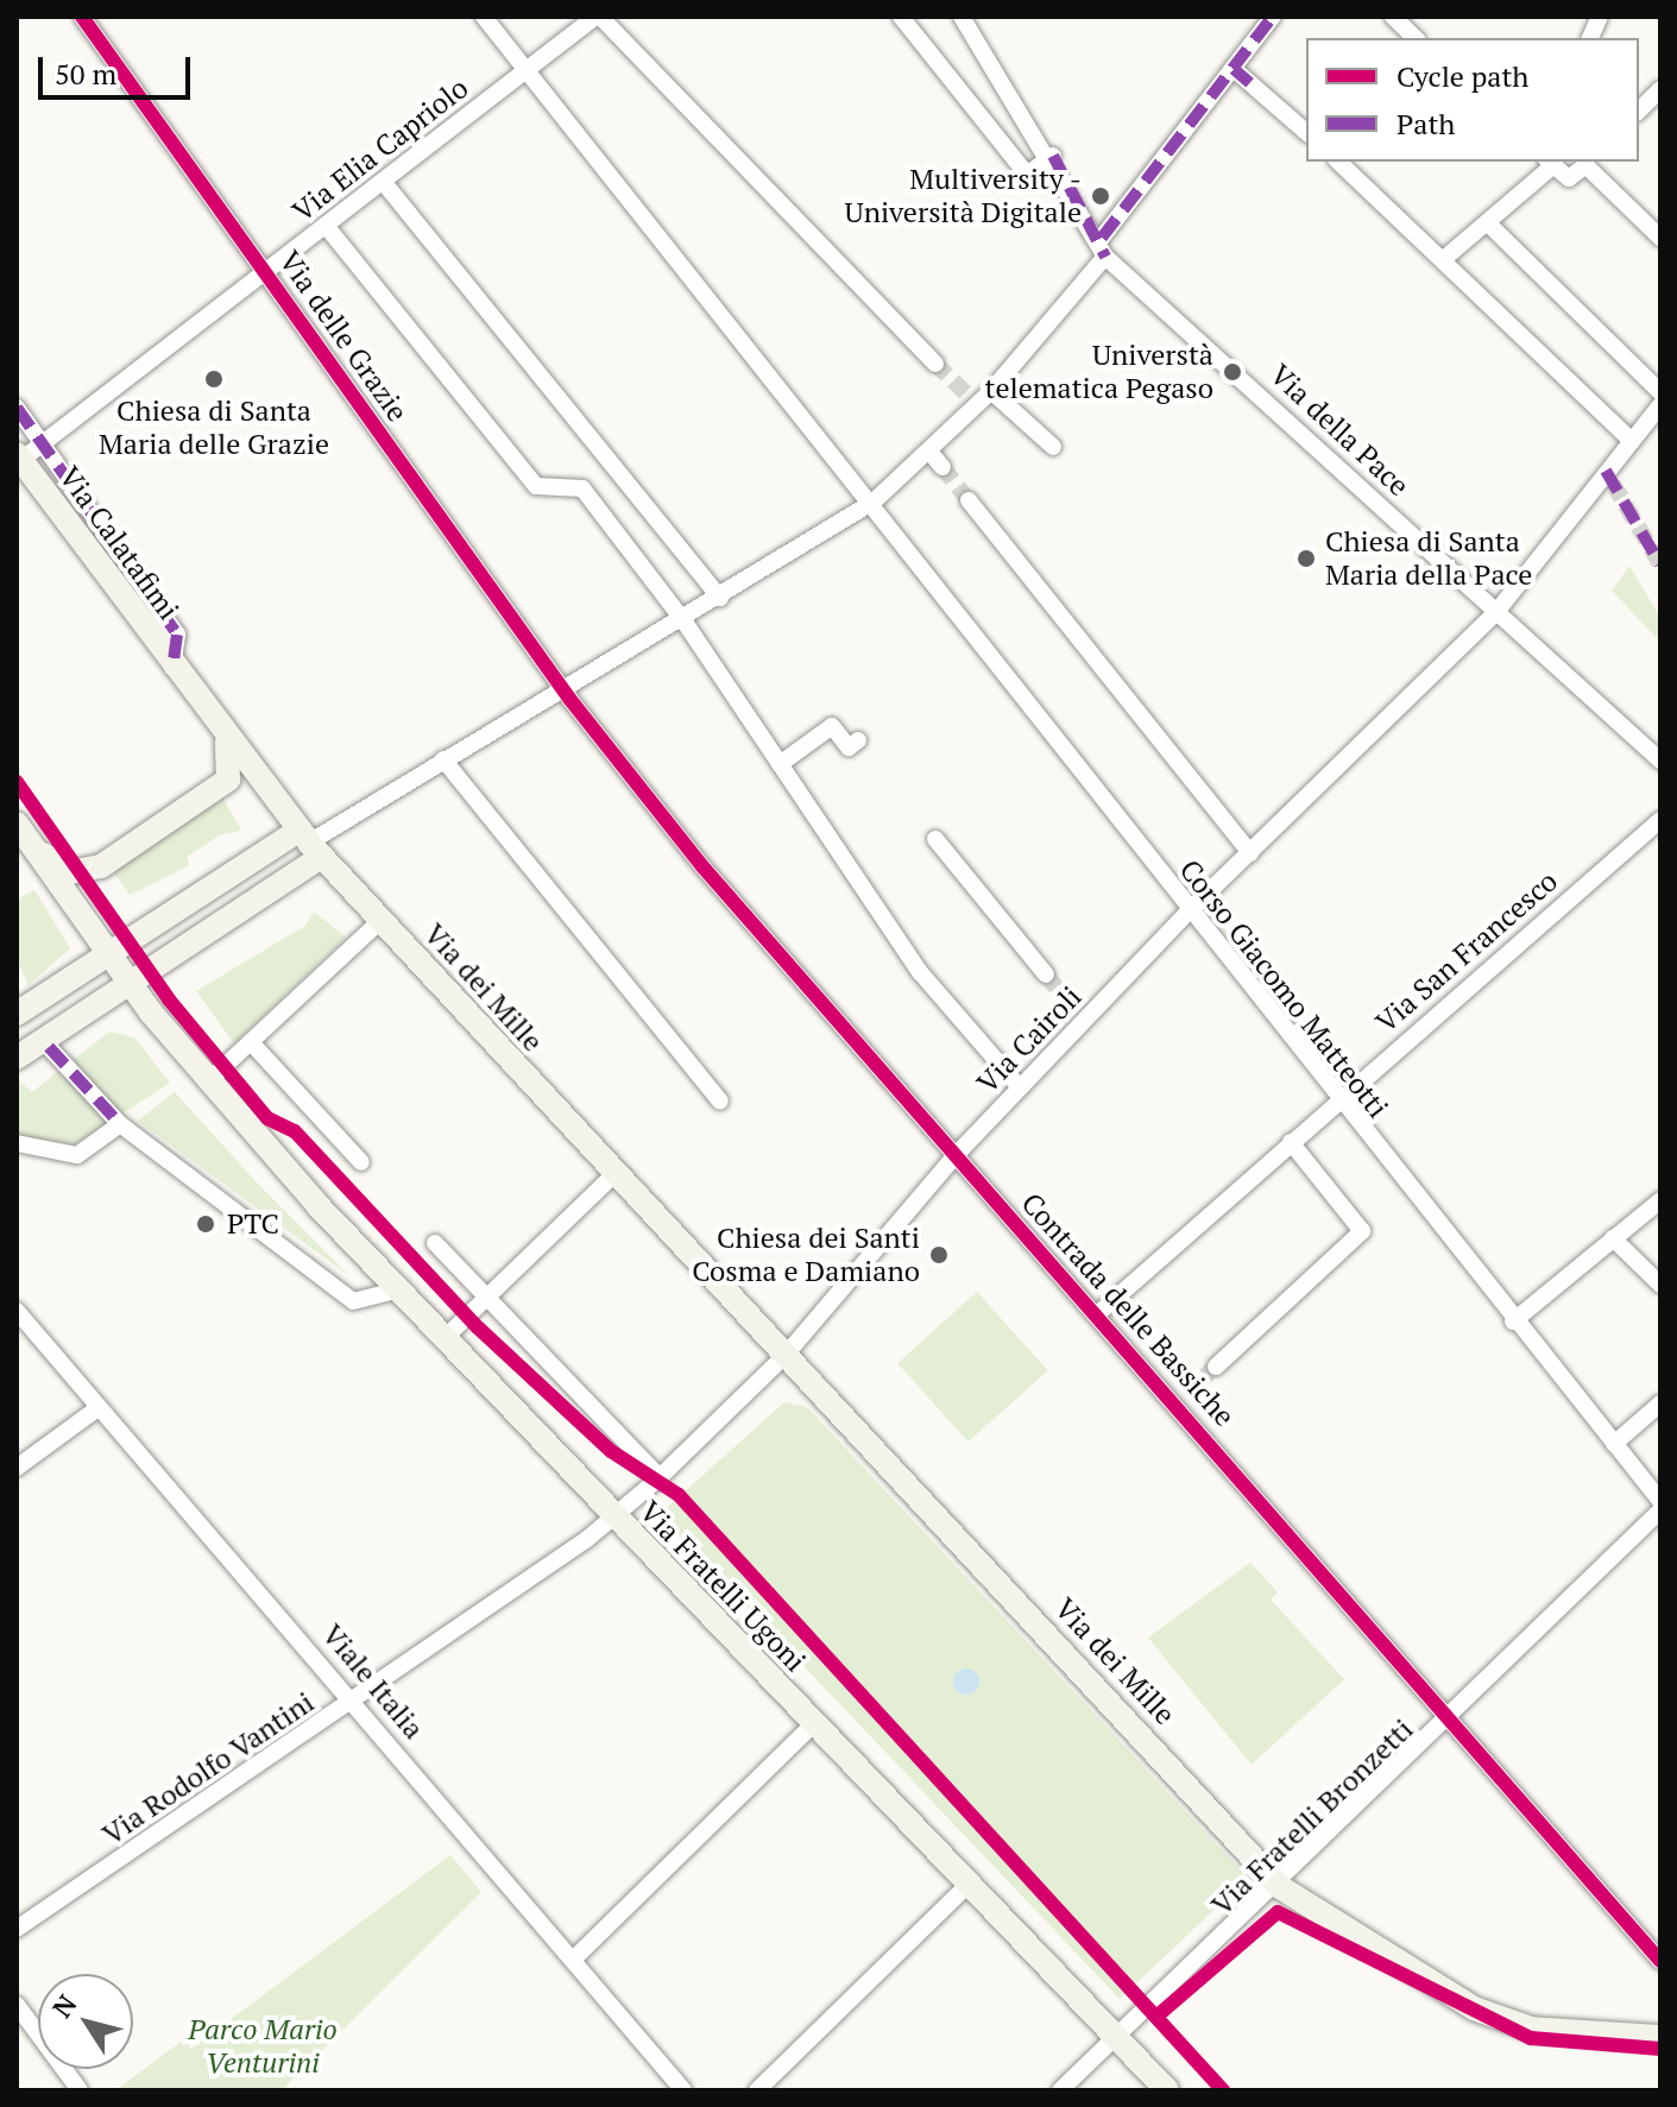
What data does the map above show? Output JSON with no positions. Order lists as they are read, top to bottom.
{
  "streets": {
    "main road": ["Via Calatafimi", "Via dei Mille", "Via Fratelli Ugoni"],
    "street": [
      "Via Elia Capriolo",
      "Via delle Grazie",
      "Via della Pace",
      "Via San Francesco",
      "Corso Giacomo Matteotti",
      "Via Cairoli",
      "Contrada delle Bassiche",
      "Viale Italia",
      "Via Rodolfo Vantini",
      "Via Fratelli Bronzetti"
    ]
  },
  "crossings": [
    ["Via Elia Capriolo", "Via delle Grazie"],
    ["Via Elia Capriolo", "Via Calatafimi"],
    ["Via Elia Capriolo", "Corso Giacomo Matteotti"],
    ["Via delle Grazie", "Contrada delle Bassiche"],
    ["Via della Pace", "Via Cairoli"],
    ["Via Calatafimi", "Via dei Mille"],
    ["Via San Francesco", "Corso Giacomo Matteotti"],
    ["Via San Francesco", "Contrada delle Bassiche"],
    ["Via dei Mille", "Via Cairoli"],
    ["Via dei Mille", "Via Fratelli Bronzetti"],
    ["Corso Giacomo Matteotti", "Via Cairoli"],
    ["Via Cairoli", "Contrada delle Bassiche"],
    ["Via Cairoli", "Via Fratelli Ugoni"],
    ["Via Cairoli", "Via Rodolfo Vantini"],
    ["Contrada delle Bassiche", "Via Fratelli Bronzetti"],
    ["Via Fratelli Ugoni", "Via Rodolfo Vantini"],
    ["Via Fratelli Ugoni", "Via Fratelli Bronzetti"],
    ["Viale Italia", "Via Rodolfo Vantini"]
  ],
  "parks": ["Parco Mario Venturini"],
  "places": [
    "Multiversity - Università Digitale",
    "Universtà telematica Pegaso",
    "Chiesa di Santa Maria delle Grazie",
    "Chiesa di Santa Maria della Pace",
    "PTC",
    "Chiesa dei Santi Cosma e Damiano"
  ],
  "legend": ["Cycle path", "Path"],
  "scale_bar": "50 m",
  "north": "top left"
}
